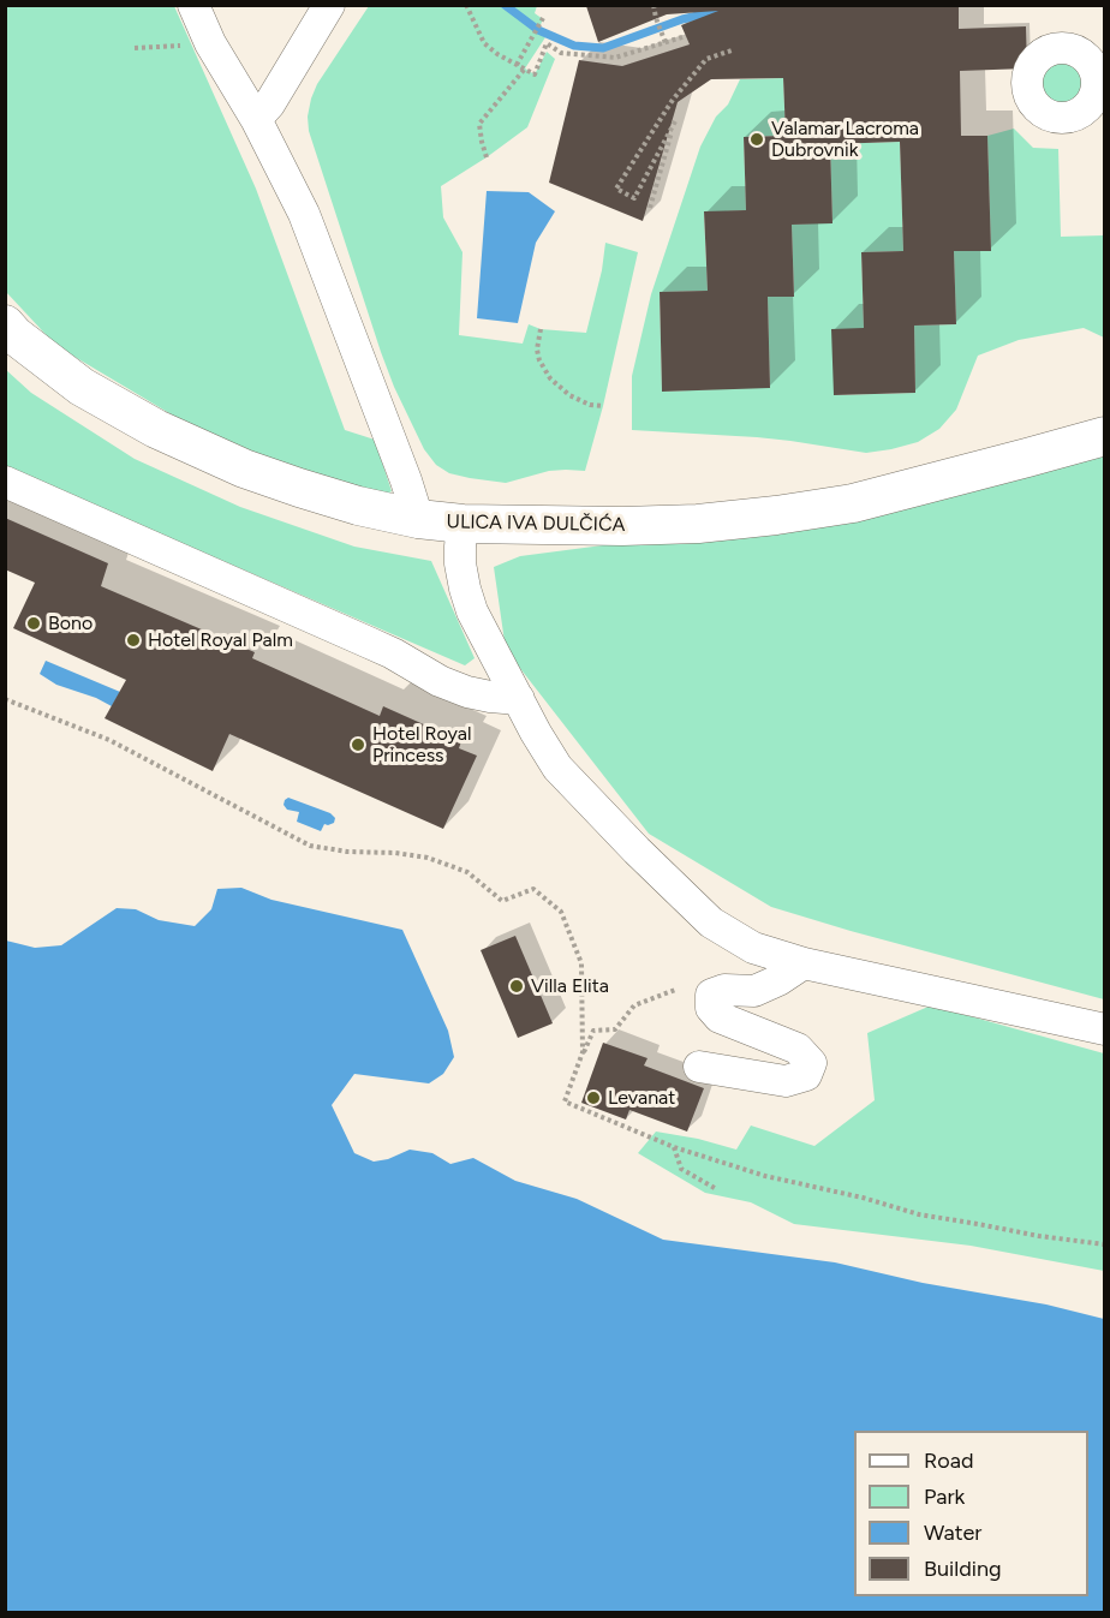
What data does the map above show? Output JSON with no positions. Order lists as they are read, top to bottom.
{
  "streets": {
    "main road": ["ULICA IVA DULČIĆA"]
  },
  "places": [
    "Valamar Lacroma Dubrovnik",
    "Bono",
    "Hotel Royal Palm",
    "Hotel Royal Princess",
    "Villa Elita",
    "Levanat"
  ],
  "legend": [
    "Road",
    "Park",
    "Water",
    "Building"
  ]
}
